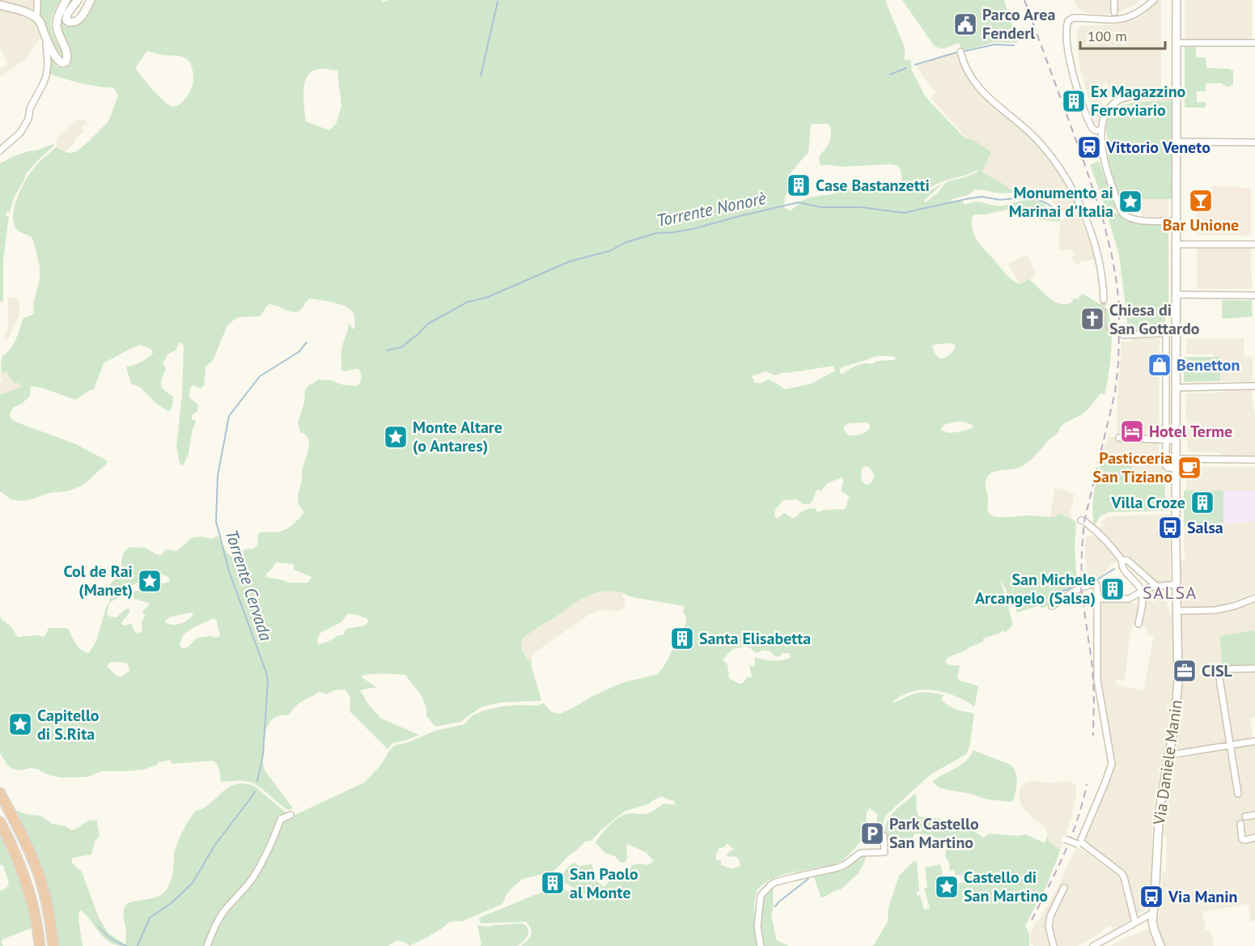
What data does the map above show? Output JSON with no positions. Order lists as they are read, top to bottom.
{
  "streets": {
    "street": ["Via Daniele Manin"]
  },
  "districts": ["SALSA"],
  "water": ["Torrente Nonorè", "Torrente Cervada"],
  "places": {
    "public building": ["Parco Area Fenderl"],
    "building": [
      "Ex Magazzino Ferroviario",
      "Case Bastanzetti",
      "Villa Croze",
      "San Michele Arcangelo (Salsa)",
      "Santa Elisabetta",
      "San Paolo al Monte"
    ],
    "station": ["Vittorio Veneto"],
    "bar": ["Bar Unione"],
    "place": [
      "Monumento ai Marinai d'Italia",
      "Monte Altare (o Antares)",
      "Col de Rai (Manet)",
      "Capitello di S.Rita",
      "Castello di San Martino"
    ],
    "church": ["Chiesa di San Gottardo"],
    "shop": ["Benetton"],
    "hotel": ["Hotel Terme"],
    "cafe": ["Pasticceria San Tiziano"],
    "bus stop": ["Salsa", "Via Manin"],
    "office": ["CISL"],
    "parking": ["Park Castello San Martino"]
  },
  "scale_bar": "100 m"
}
